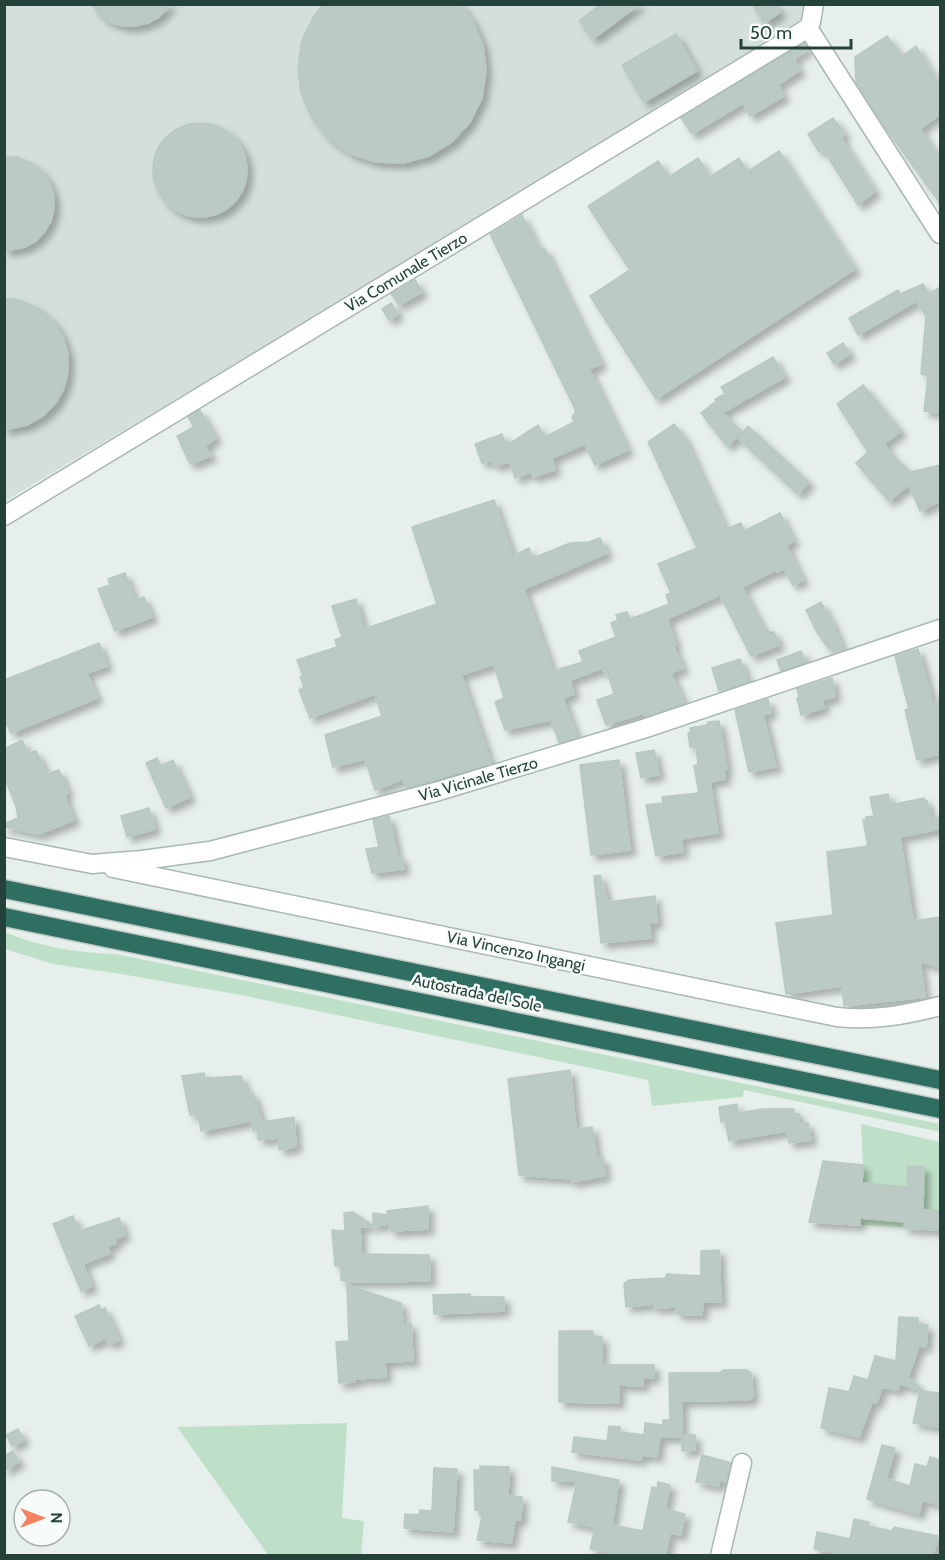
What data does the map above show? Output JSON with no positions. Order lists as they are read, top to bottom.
{
  "streets": {
    "highway": ["Autostrada del Sole"],
    "street": ["Via Comunale Tierzo", "Via Vicinale Tierzo", "Via Vincenzo Ingangi"]
  },
  "crossings": [
    ["Via Vicinale Tierzo", "Via Vincenzo Ingangi"]
  ],
  "scale_bar": "50 m",
  "north": "right"
}
